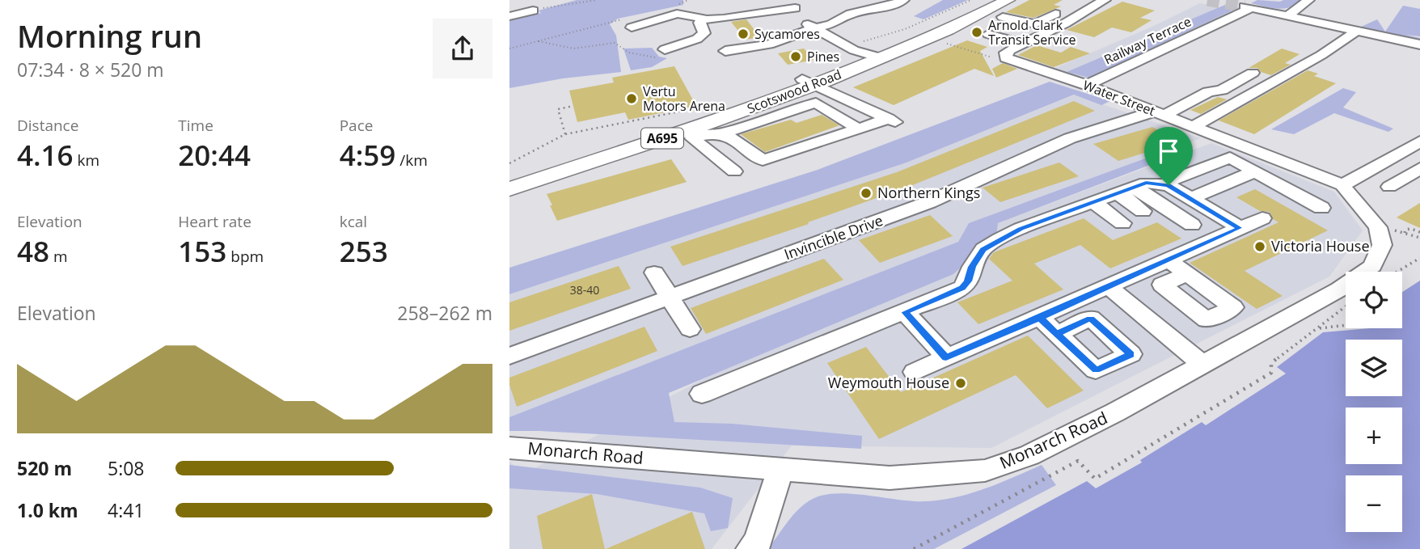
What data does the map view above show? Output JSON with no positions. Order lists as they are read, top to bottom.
{
  "streets": {
    "main road": ["Scotswood Road", "A695"],
    "street": [
      "Railway Terrace",
      "Water Street",
      "Invincible Drive",
      "Monarch Road"
    ]
  },
  "crossings": [
    ["Railway Terrace", "Water Street"],
    ["Water Street", "Invincible Drive"],
    ["Water Street", "Monarch Road"]
  ],
  "places": [
    "Arnold Clark Transit Service",
    "Sycamores",
    "Pines",
    "Vertu Motors Arena",
    "Northern Kings",
    "Victoria House",
    "Weymouth House"
  ],
  "house_numbers": ["38-40"],
  "page": {
    "heading": ["Morning run", "07:34 · 8 × 520 m"],
    "stats": [
      ["Distance", "4.16 km"],
      ["Time", "20:44"],
      ["Pace", "4:59 /km"],
      ["Elevation", "48 m"],
      ["Heart rate", "153 bpm"],
      ["kcal", "253"]
    ],
    "map_buttons": ["+", "−"],
    "chart": ["Elevation", "258–262 m"],
    "list": [
      {
        "name": "520 m",
        "note": "5:08"
      },
      {
        "name": "1.0 km",
        "note": "4:41"
      }
    ]
  }
}
